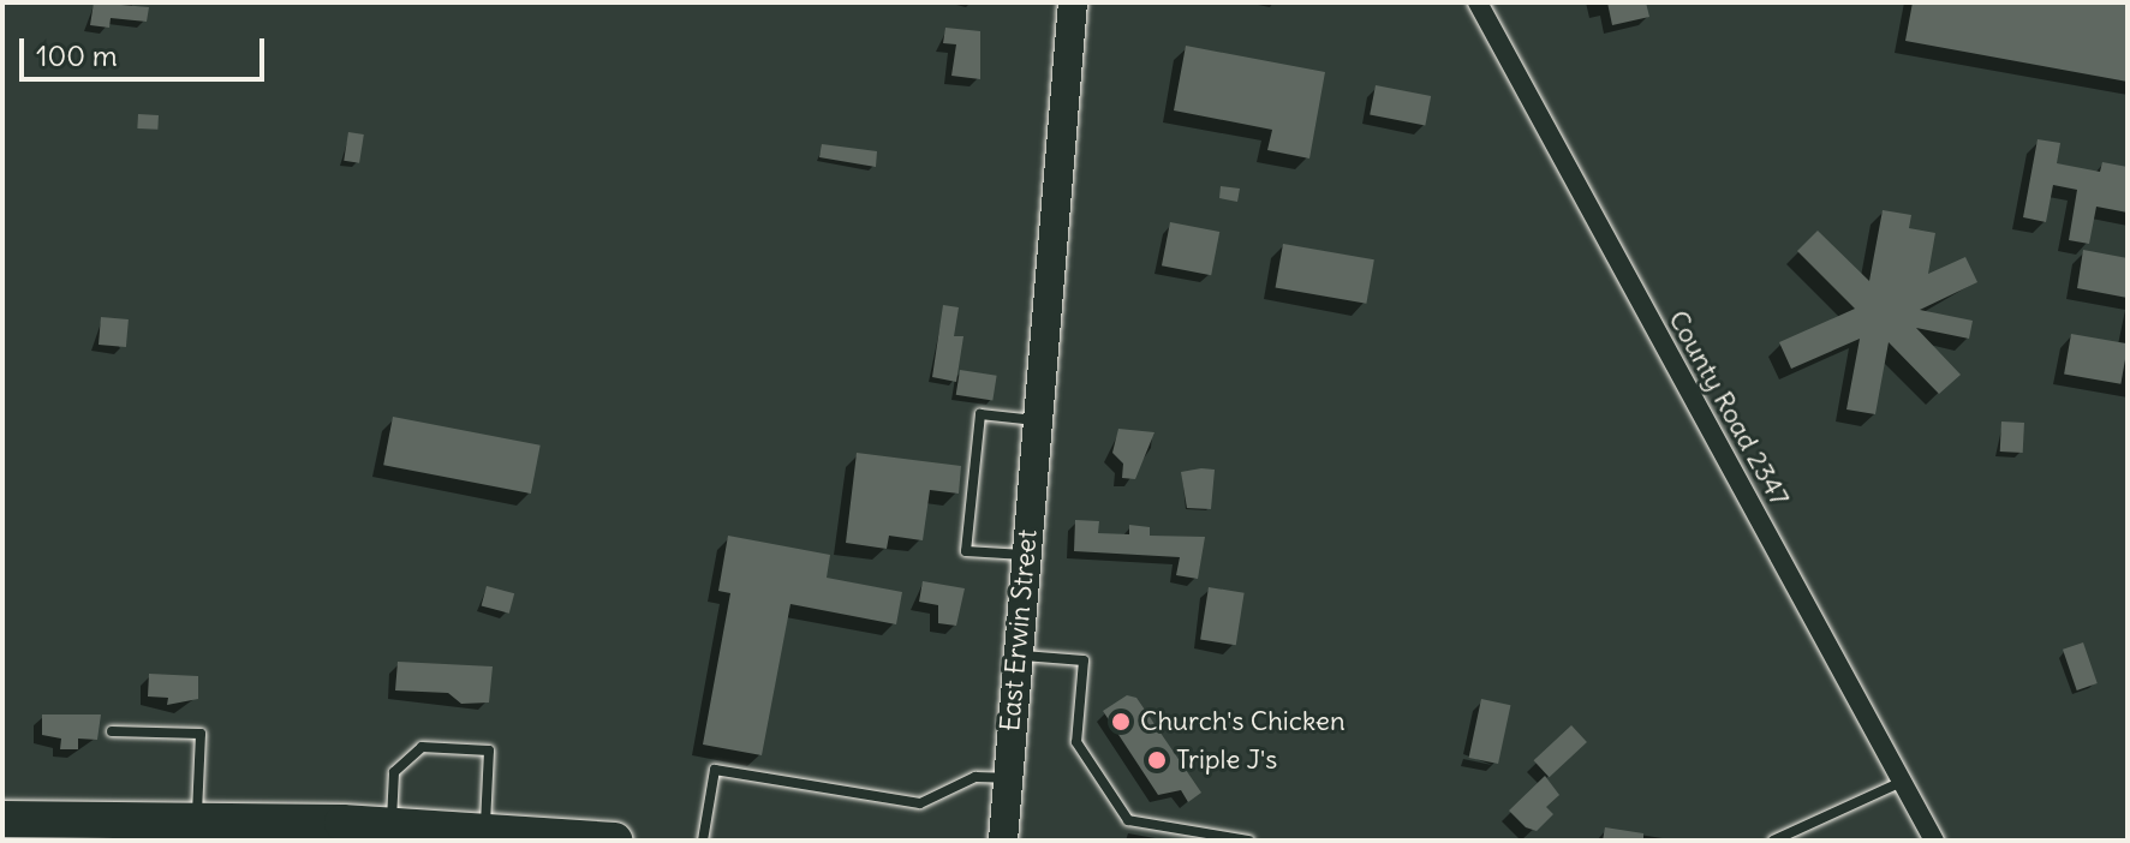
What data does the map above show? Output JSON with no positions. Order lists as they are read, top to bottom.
{
  "streets": {
    "main road": ["East Erwin Street"],
    "street": ["County Road 2347"]
  },
  "places": ["Church's Chicken", "Triple J's"],
  "scale_bar": "100 m"
}
